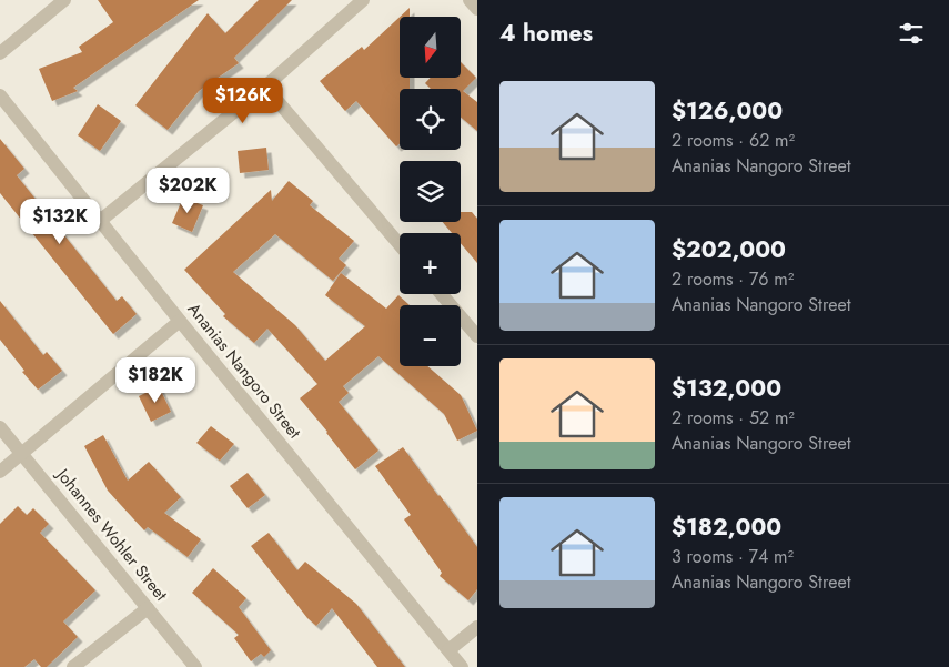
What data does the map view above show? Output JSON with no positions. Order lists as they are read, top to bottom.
{
  "streets": {
    "street": ["Ananias Nangoro Street", "Johannes Wohler Street"]
  },
  "north": "bottom",
  "page": {
    "heading": "4 homes",
    "map_buttons": ["+", "−"],
    "list": [
      {
        "name": "$126,000",
        "note": "2 rooms · 62 m² · Ananias Nangoro Street"
      },
      {
        "name": "$202,000",
        "note": "2 rooms · 76 m² · Ananias Nangoro Street"
      },
      {
        "name": "$132,000",
        "note": "2 rooms · 52 m² · Ananias Nangoro Street"
      },
      {
        "name": "$182,000",
        "note": "3 rooms · 74 m² · Ananias Nangoro Street"
      }
    ],
    "price": [
      "$126K",
      "$202K",
      "$132K",
      "$182K"
    ]
  }
}
